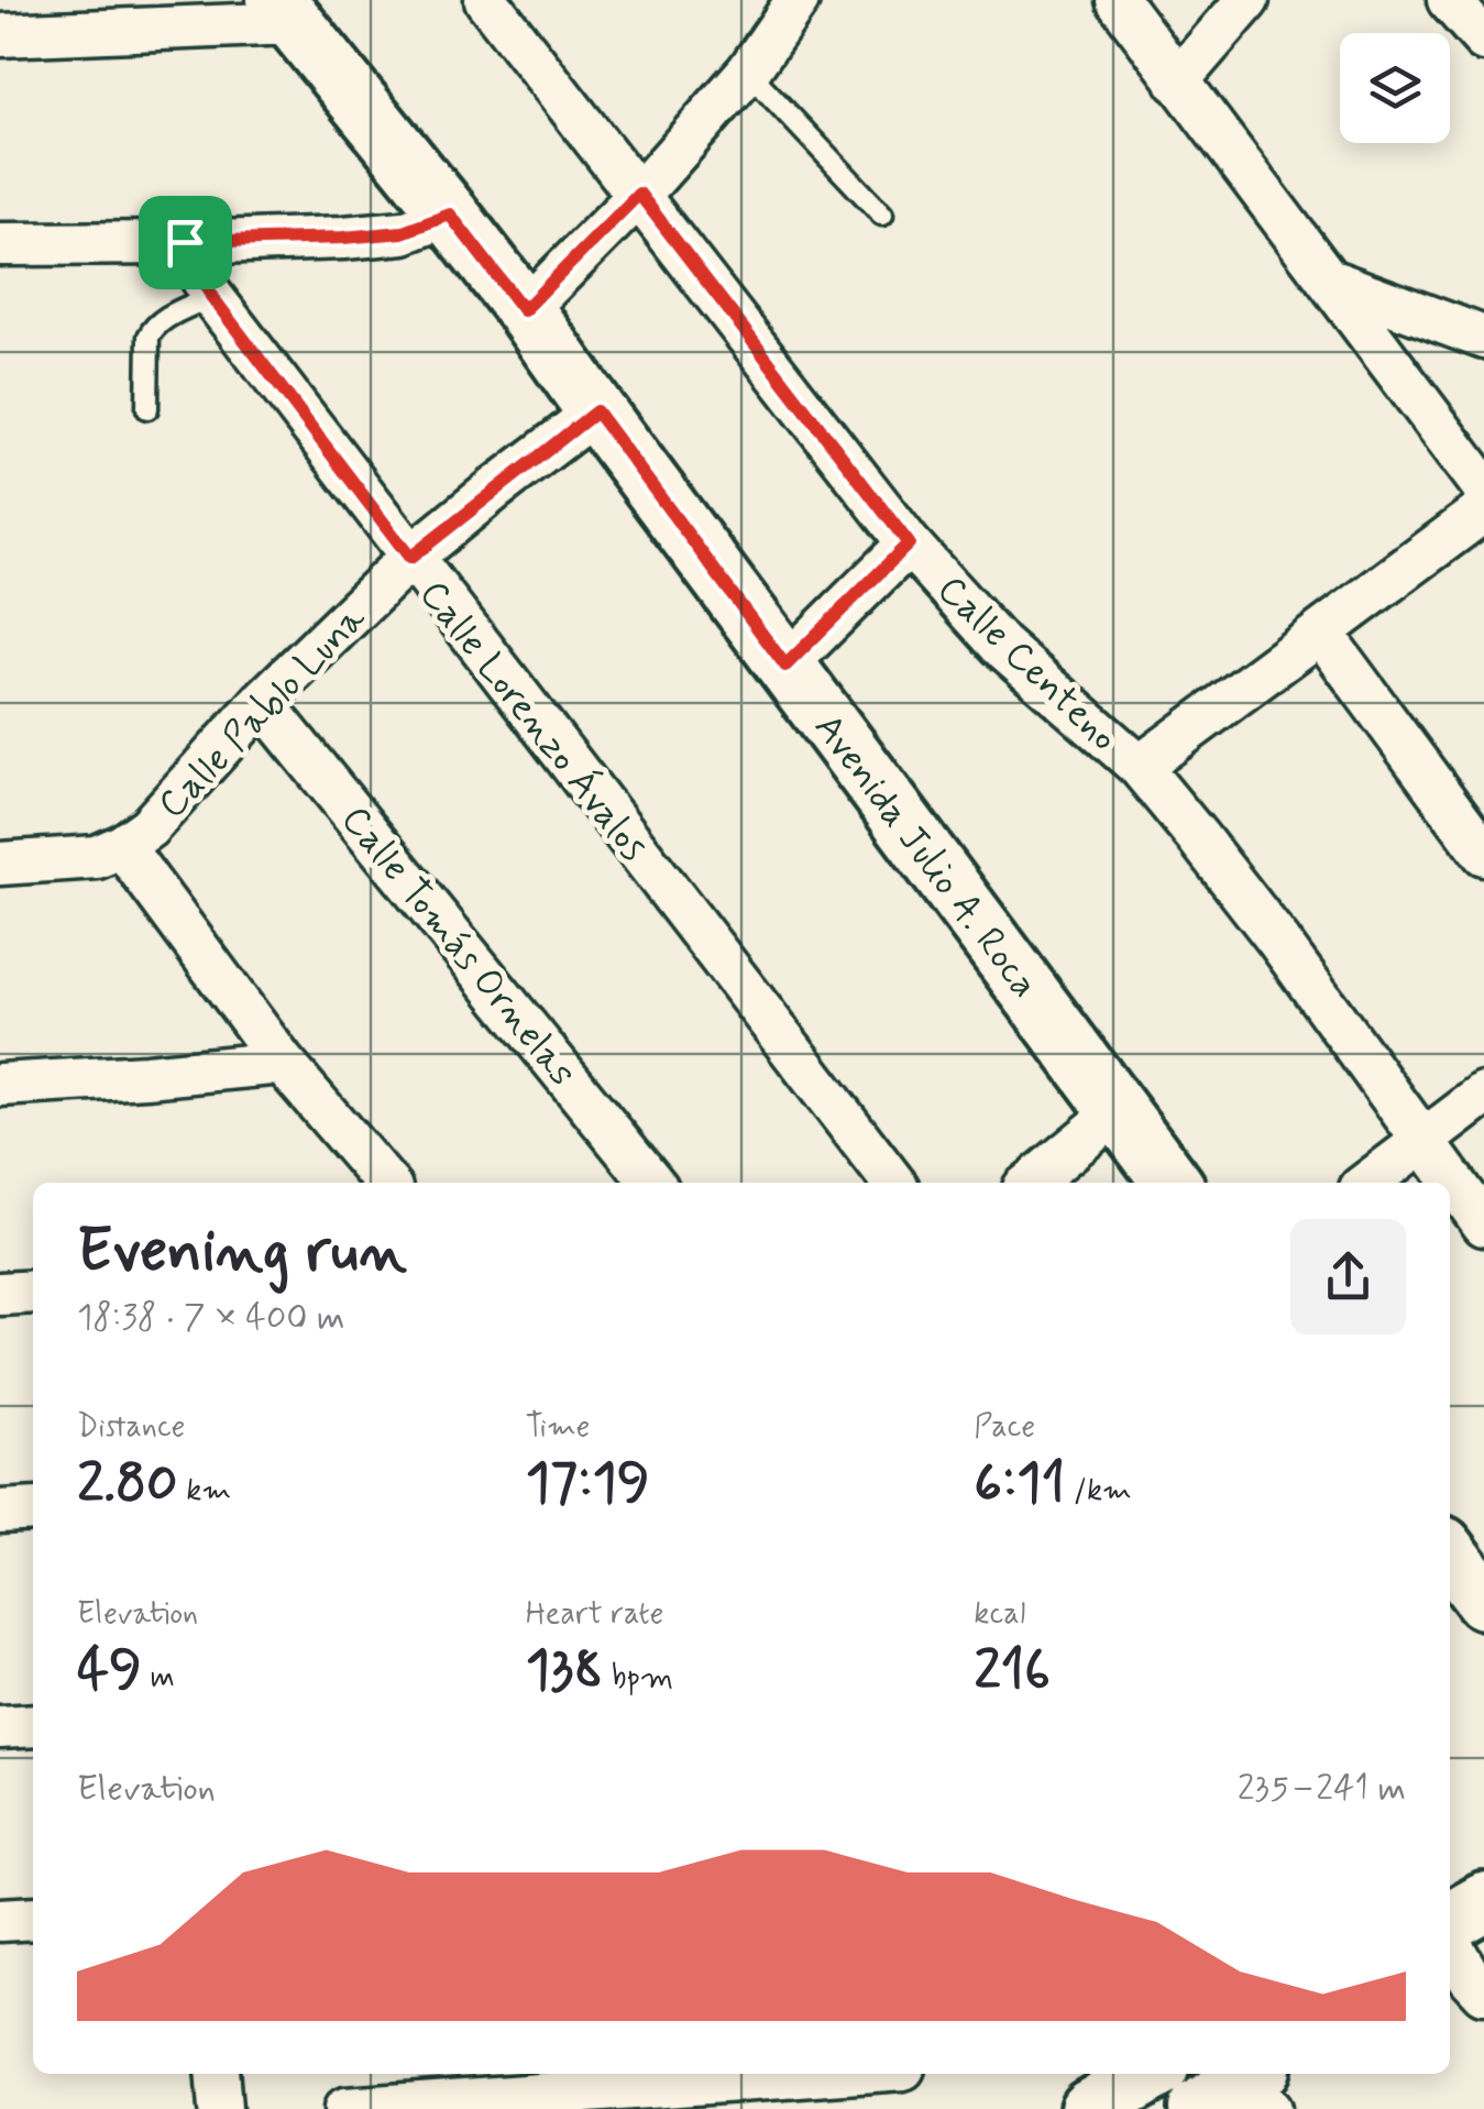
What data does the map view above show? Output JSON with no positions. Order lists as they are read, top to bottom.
{
  "streets": {
    "street": [
      "Calle Centeno",
      "Calle Pablo Luna",
      "Calle Lorenzo Ávalos",
      "Avenida Julio A. Roca",
      "Calle Tomás Ornelas"
    ]
  },
  "crossings": [
    ["Calle Pablo Luna", "Calle Lorenzo Ávalos"],
    ["Calle Pablo Luna", "Avenida Julio A. Roca"],
    ["Calle Pablo Luna", "Calle Tomás Ornelas"]
  ],
  "page": {
    "heading": ["Evening run", "18:38 · 7 × 400 m"],
    "stats": [
      ["Distance", "2.80 km"],
      ["Time", "17:19"],
      ["Pace", "6:11 /km"],
      ["Elevation", "49 m"],
      ["Heart rate", "138 bpm"],
      ["kcal", "216"]
    ],
    "chart": ["Elevation", "235–241 m"]
  }
}
